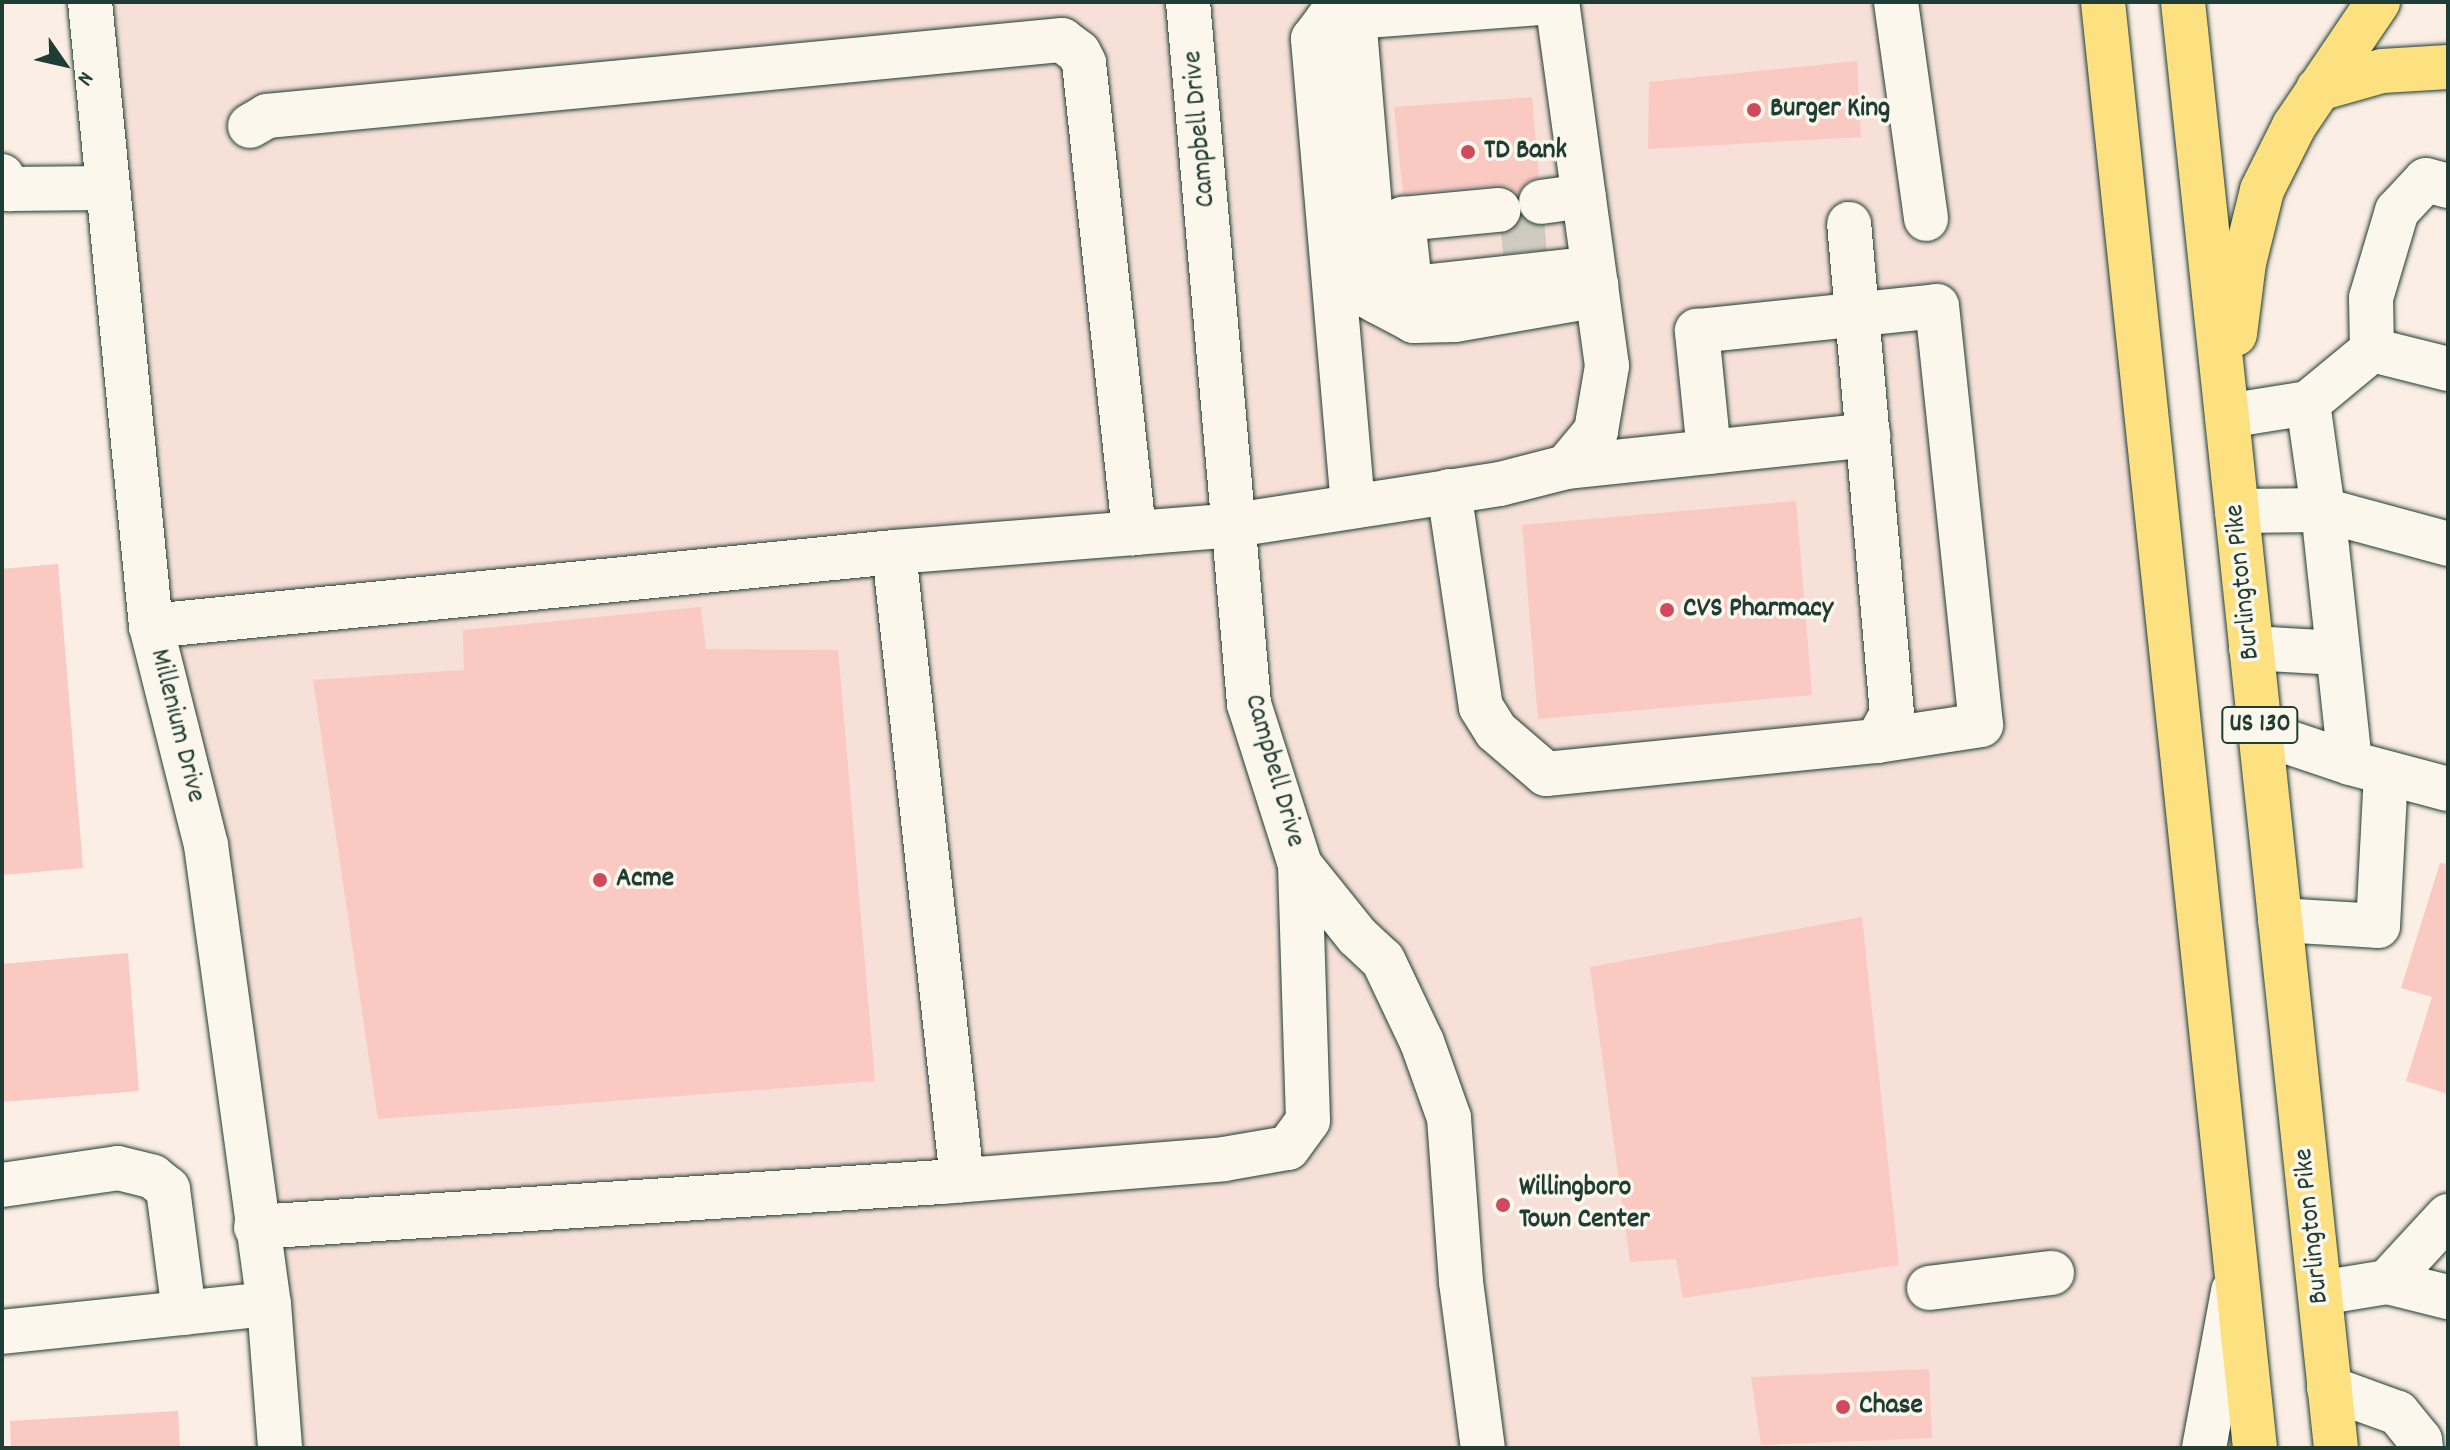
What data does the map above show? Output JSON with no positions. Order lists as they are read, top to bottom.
{
  "streets": {
    "highway": ["Burlington Pike", "US 130"],
    "lane": ["Campbell Drive", "Millenium Drive"]
  },
  "places": [
    "Burger King",
    "TD Bank",
    "CVS Pharmacy",
    "Acme",
    "Willingboro Town Center",
    "Chase"
  ],
  "north": "bottom right"
}
